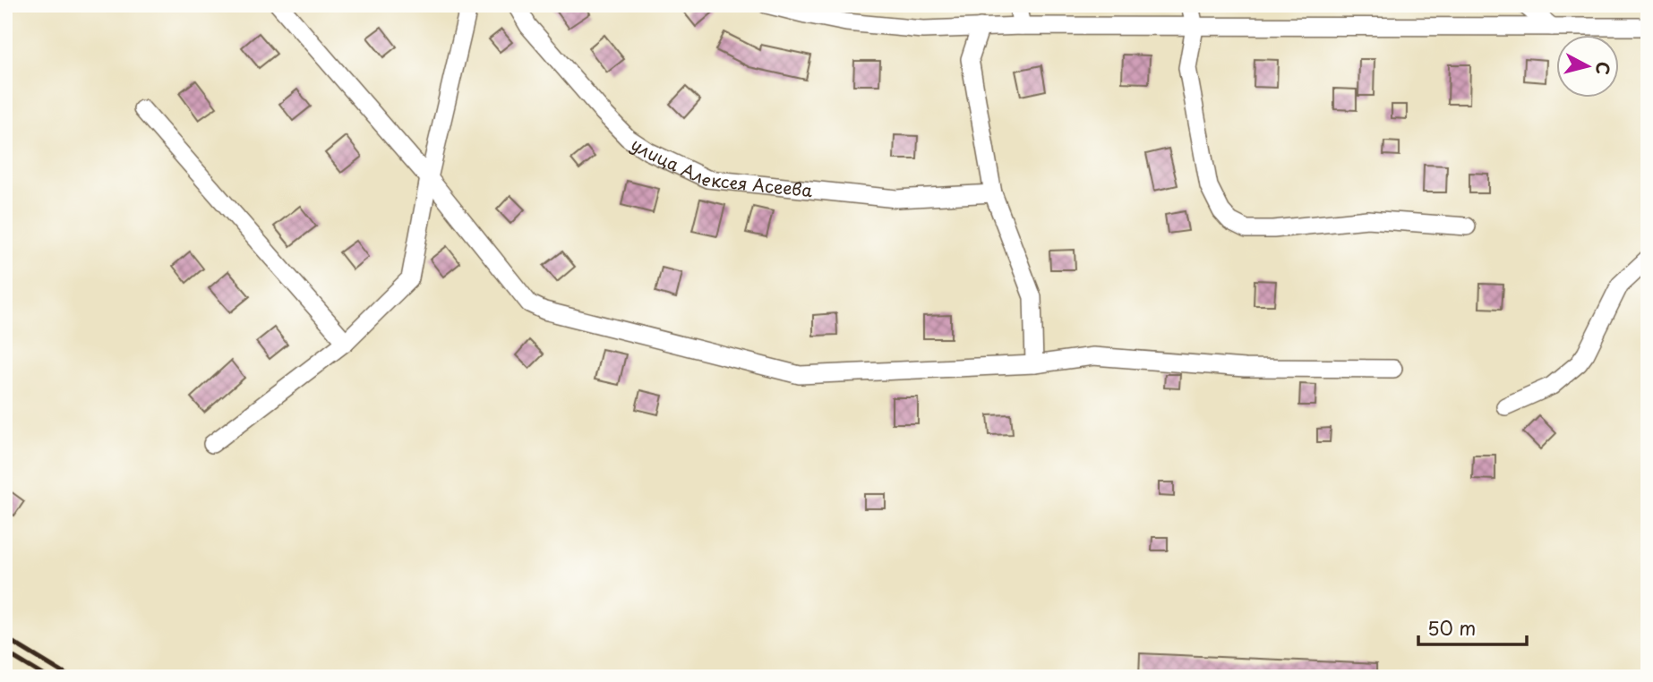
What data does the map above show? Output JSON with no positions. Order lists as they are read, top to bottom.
{
  "streets": {
    "street": ["улица Алексея Асеева"]
  },
  "scale_bar": "50 m",
  "north": "right"
}
